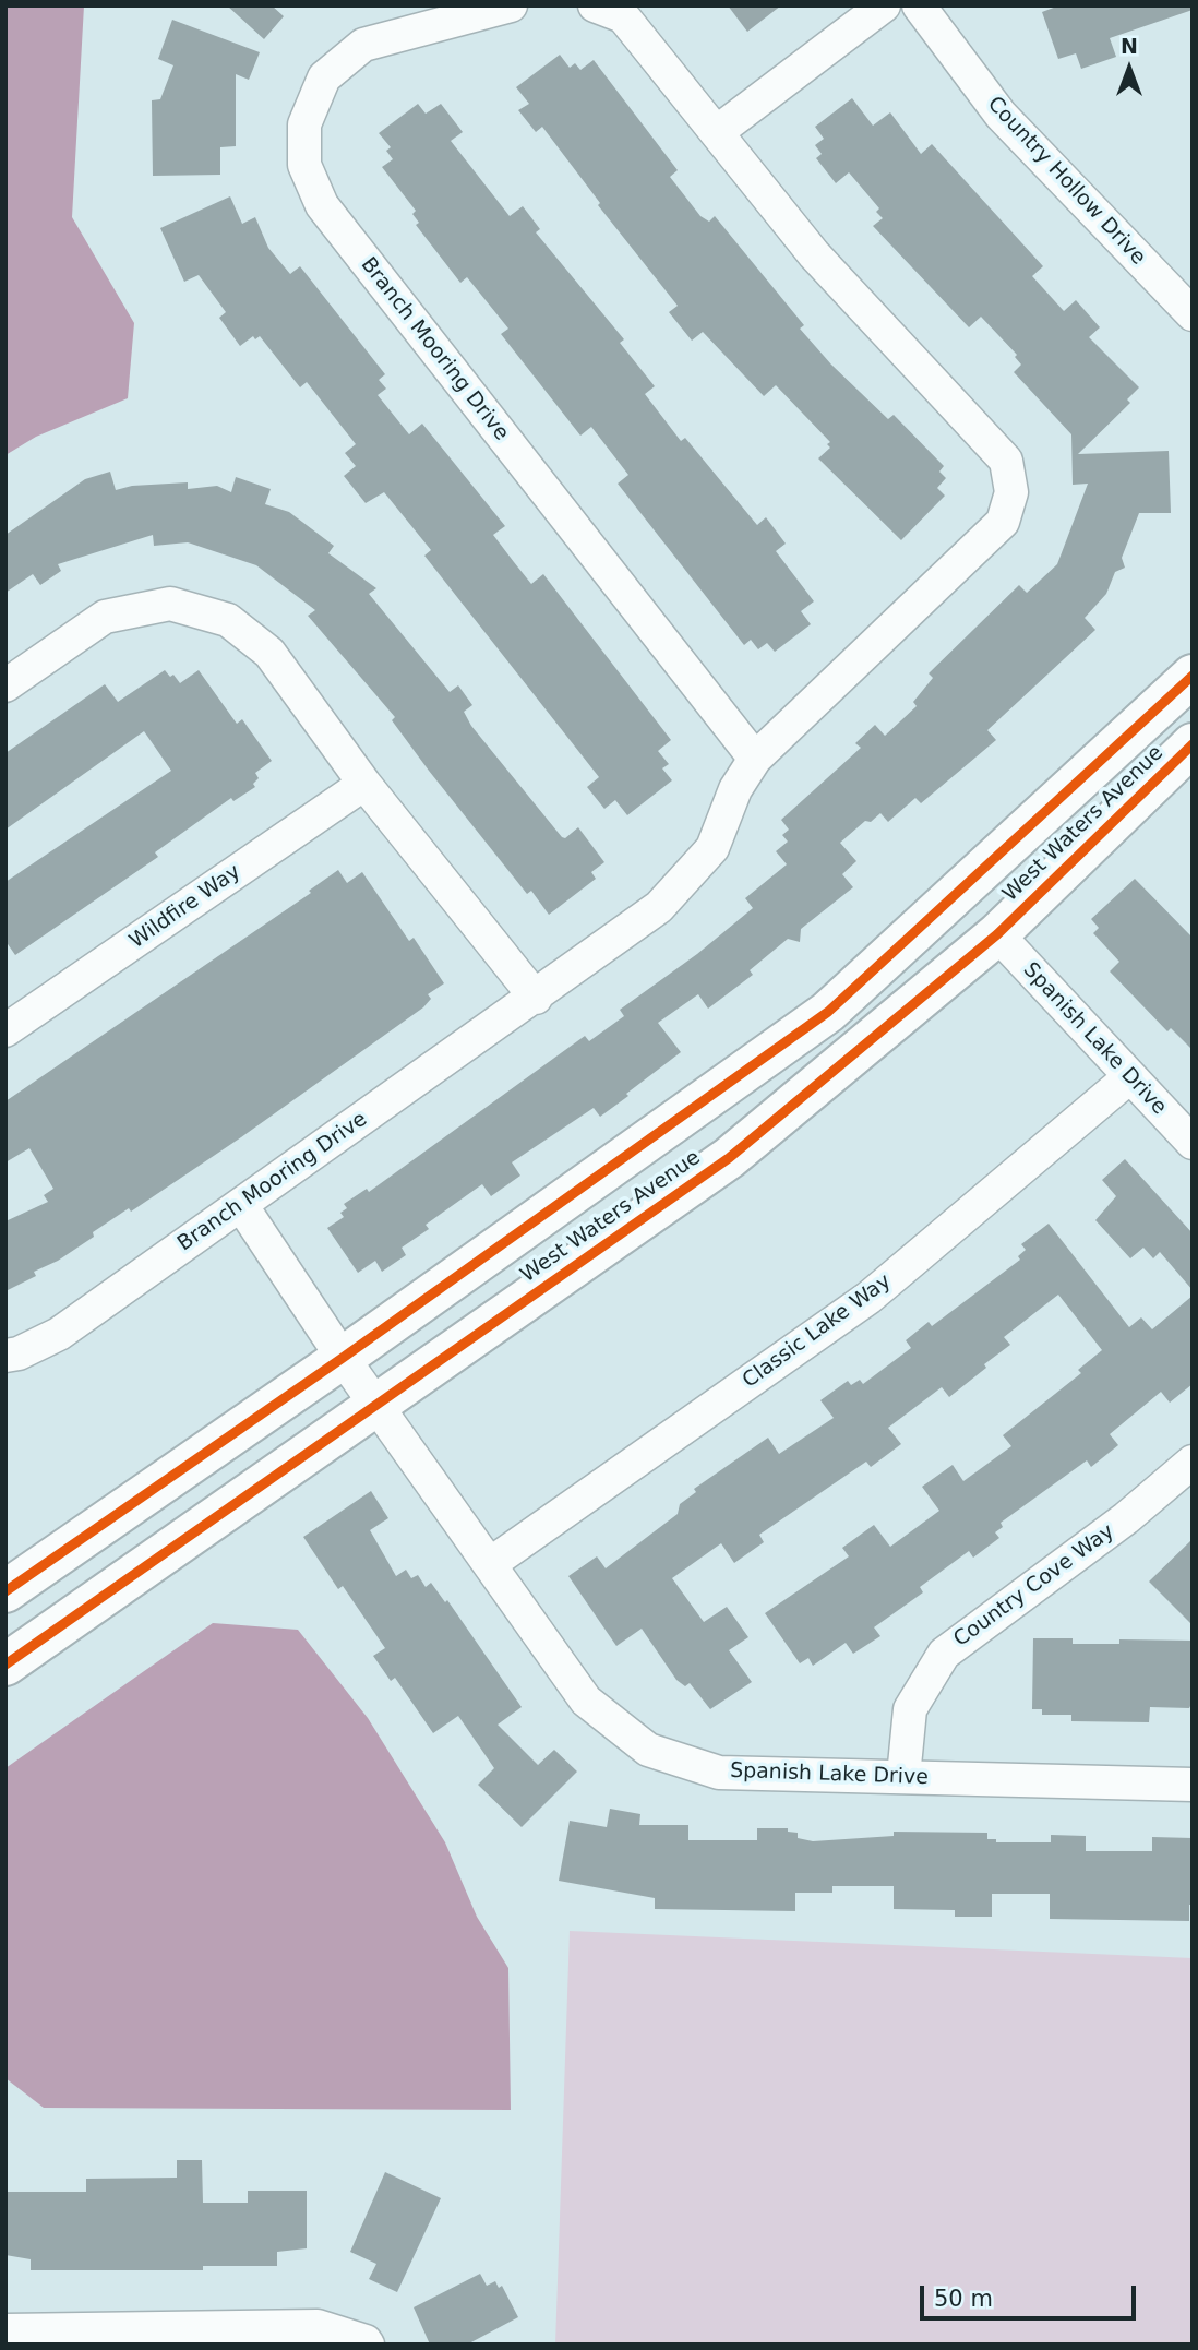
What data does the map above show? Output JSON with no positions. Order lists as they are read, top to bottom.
{
  "streets": {
    "street": [
      "Country Hollow Drive",
      "Branch Mooring Drive",
      "West Waters Avenue",
      "Wildfire Way",
      "Spanish Lake Drive",
      "Classic Lake Way",
      "Country Cove Way"
    ]
  },
  "crossings": [
    ["Branch Mooring Drive", "Spanish Lake Drive"],
    ["West Waters Avenue", "Spanish Lake Drive"],
    ["Spanish Lake Drive", "Classic Lake Way"],
    ["Spanish Lake Drive", "Country Cove Way"]
  ],
  "scale_bar": "50 m",
  "north": "top"
}
